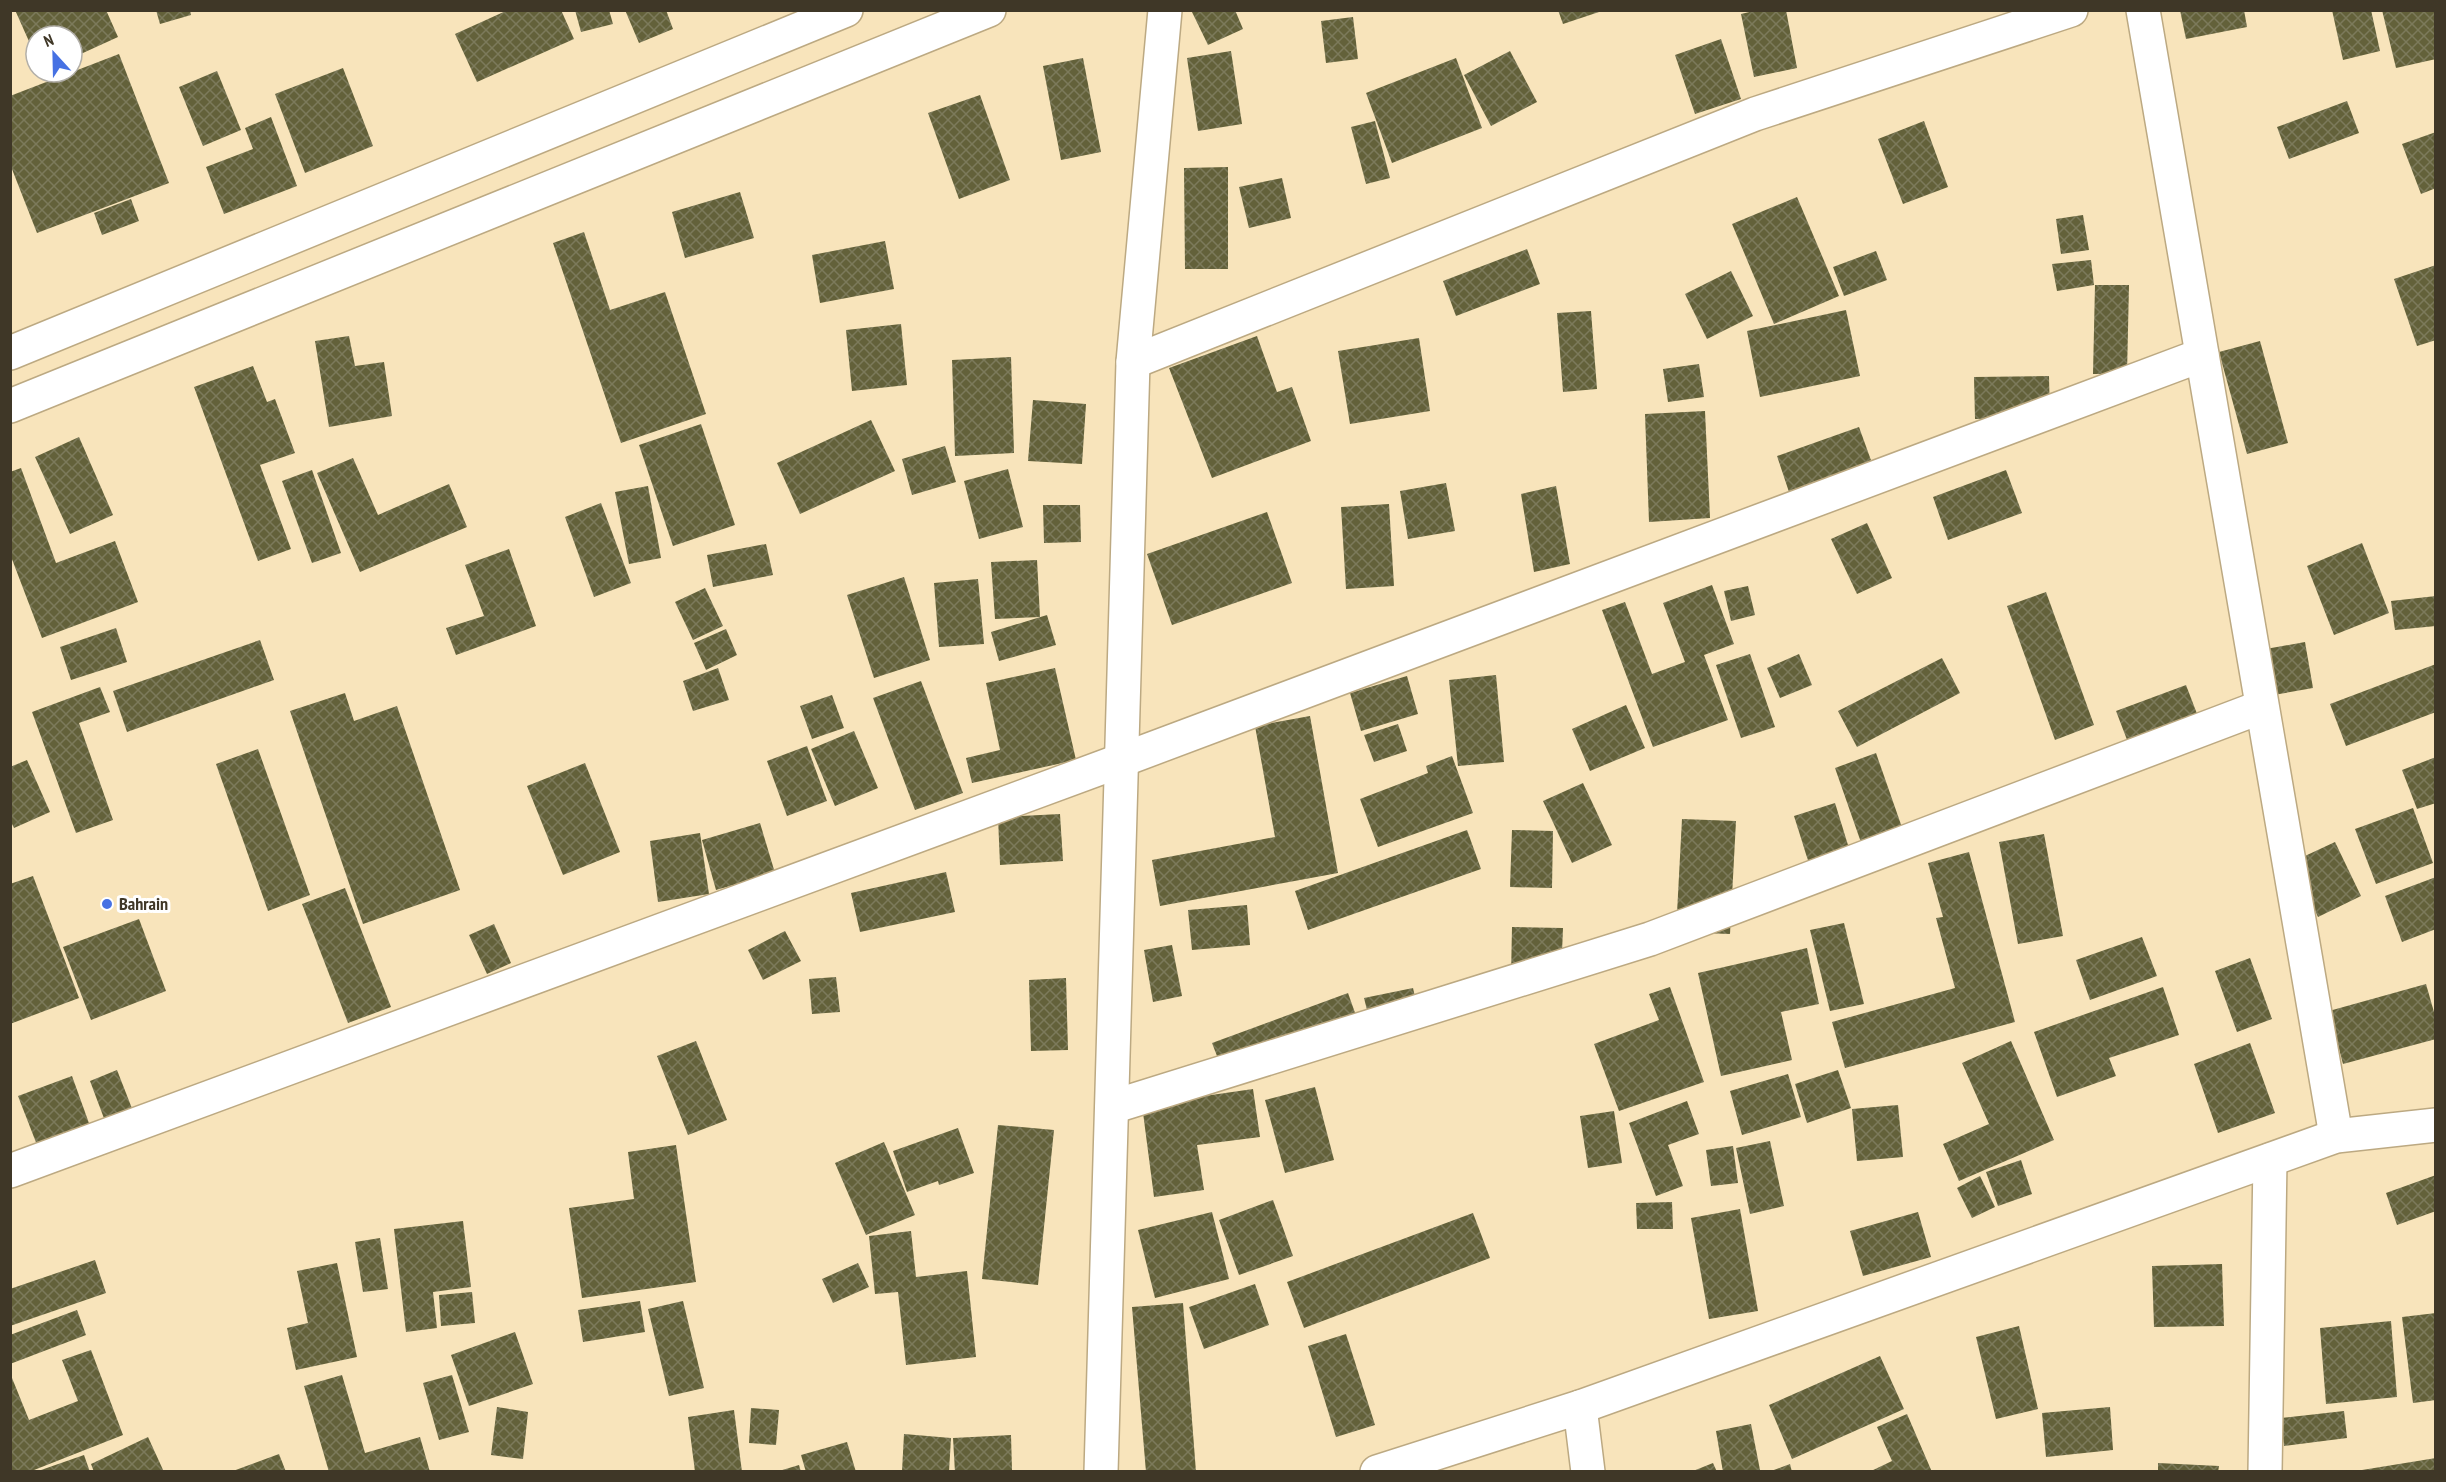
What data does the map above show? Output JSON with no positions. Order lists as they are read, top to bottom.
{
  "places": ["Bahrain"],
  "north": "top"
}
